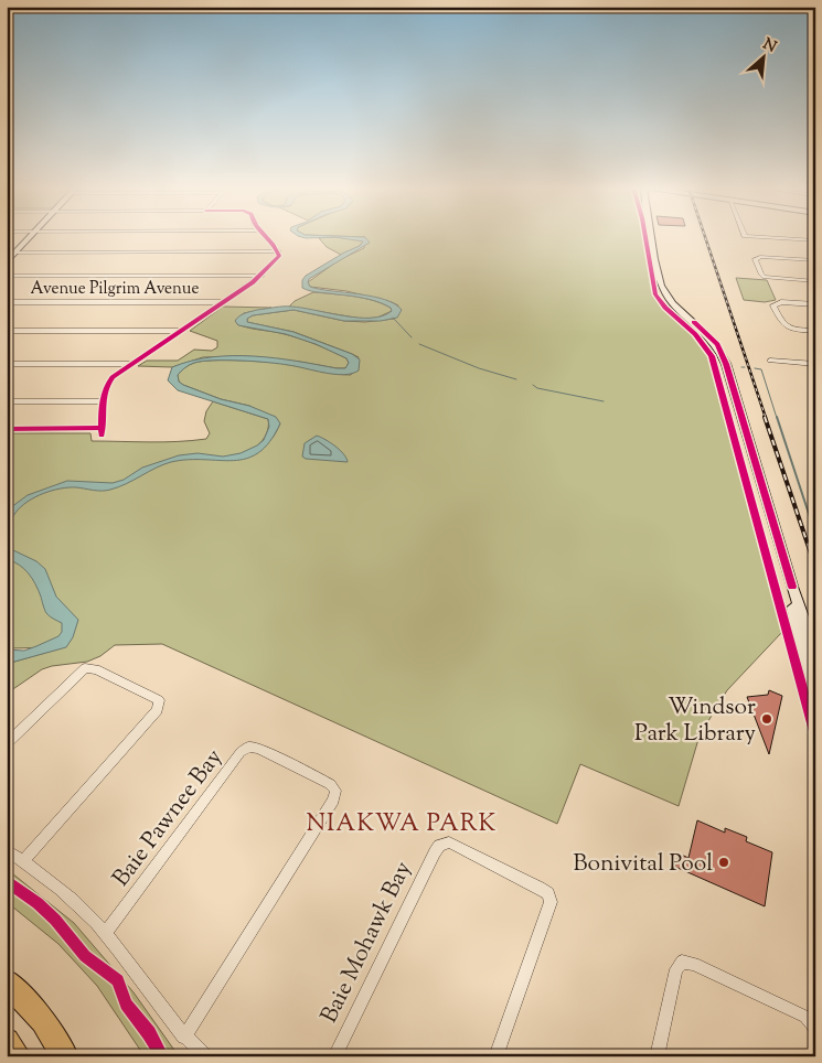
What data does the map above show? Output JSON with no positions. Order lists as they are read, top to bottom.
{
  "streets": {
    "street": ["Avenue Pilgrim Avenue", "Baie Pawnee Bay", "Baie Mohawk Bay"]
  },
  "districts": ["NIAKWA PARK"],
  "places": ["Windsor Park Library", "Bonivital Pool"],
  "north": "top right"
}
